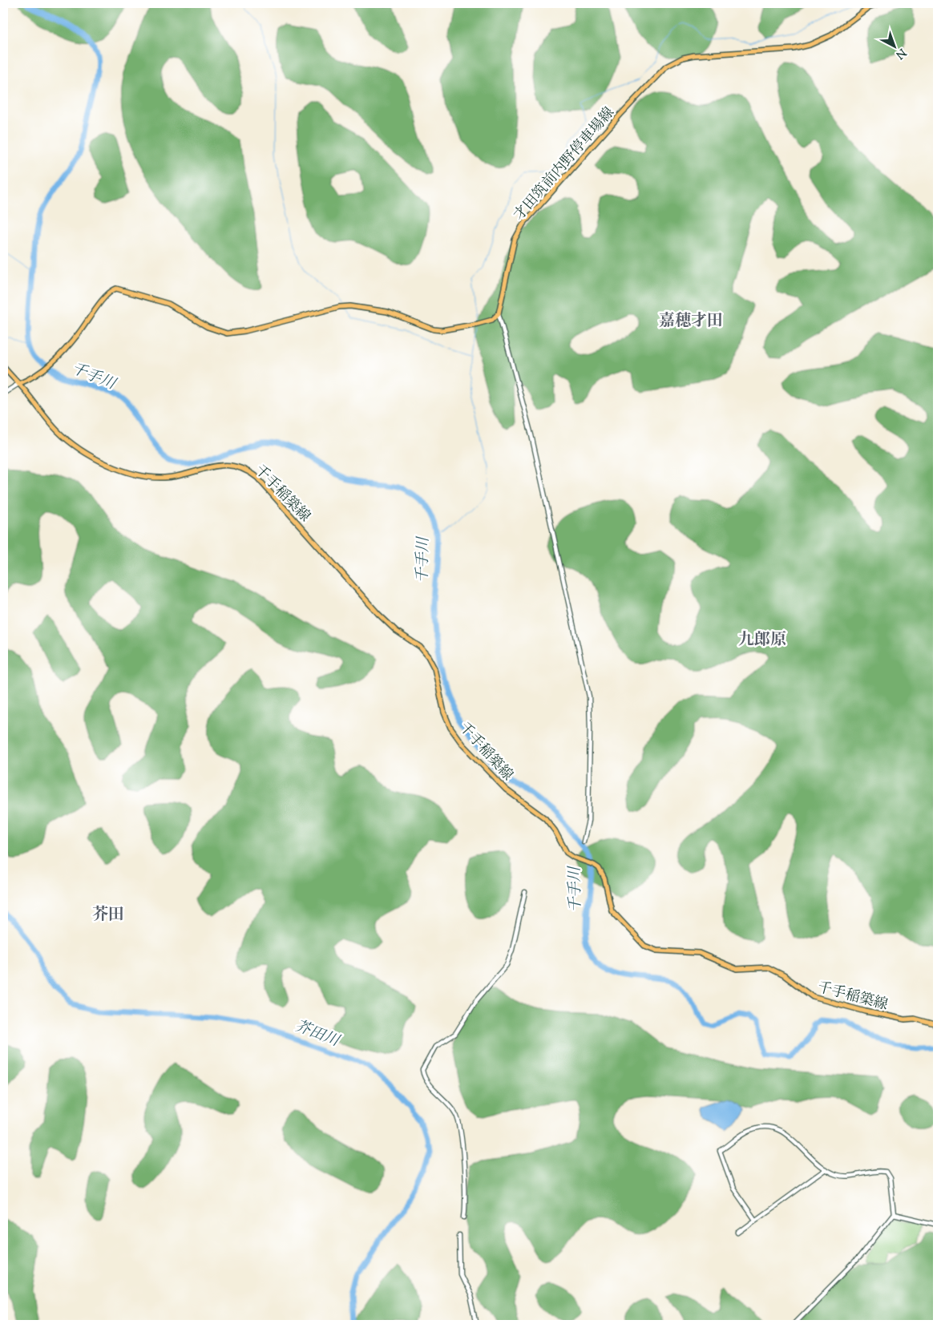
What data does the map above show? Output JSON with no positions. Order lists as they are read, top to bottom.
{
  "streets": {
    "main road": ["才田筑前内野停車場線", "千手稲築線"]
  },
  "districts": ["嘉穂才田", "九郎原", "芥田"],
  "water": ["千手川", "芥田川"],
  "north": "bottom right"
}
